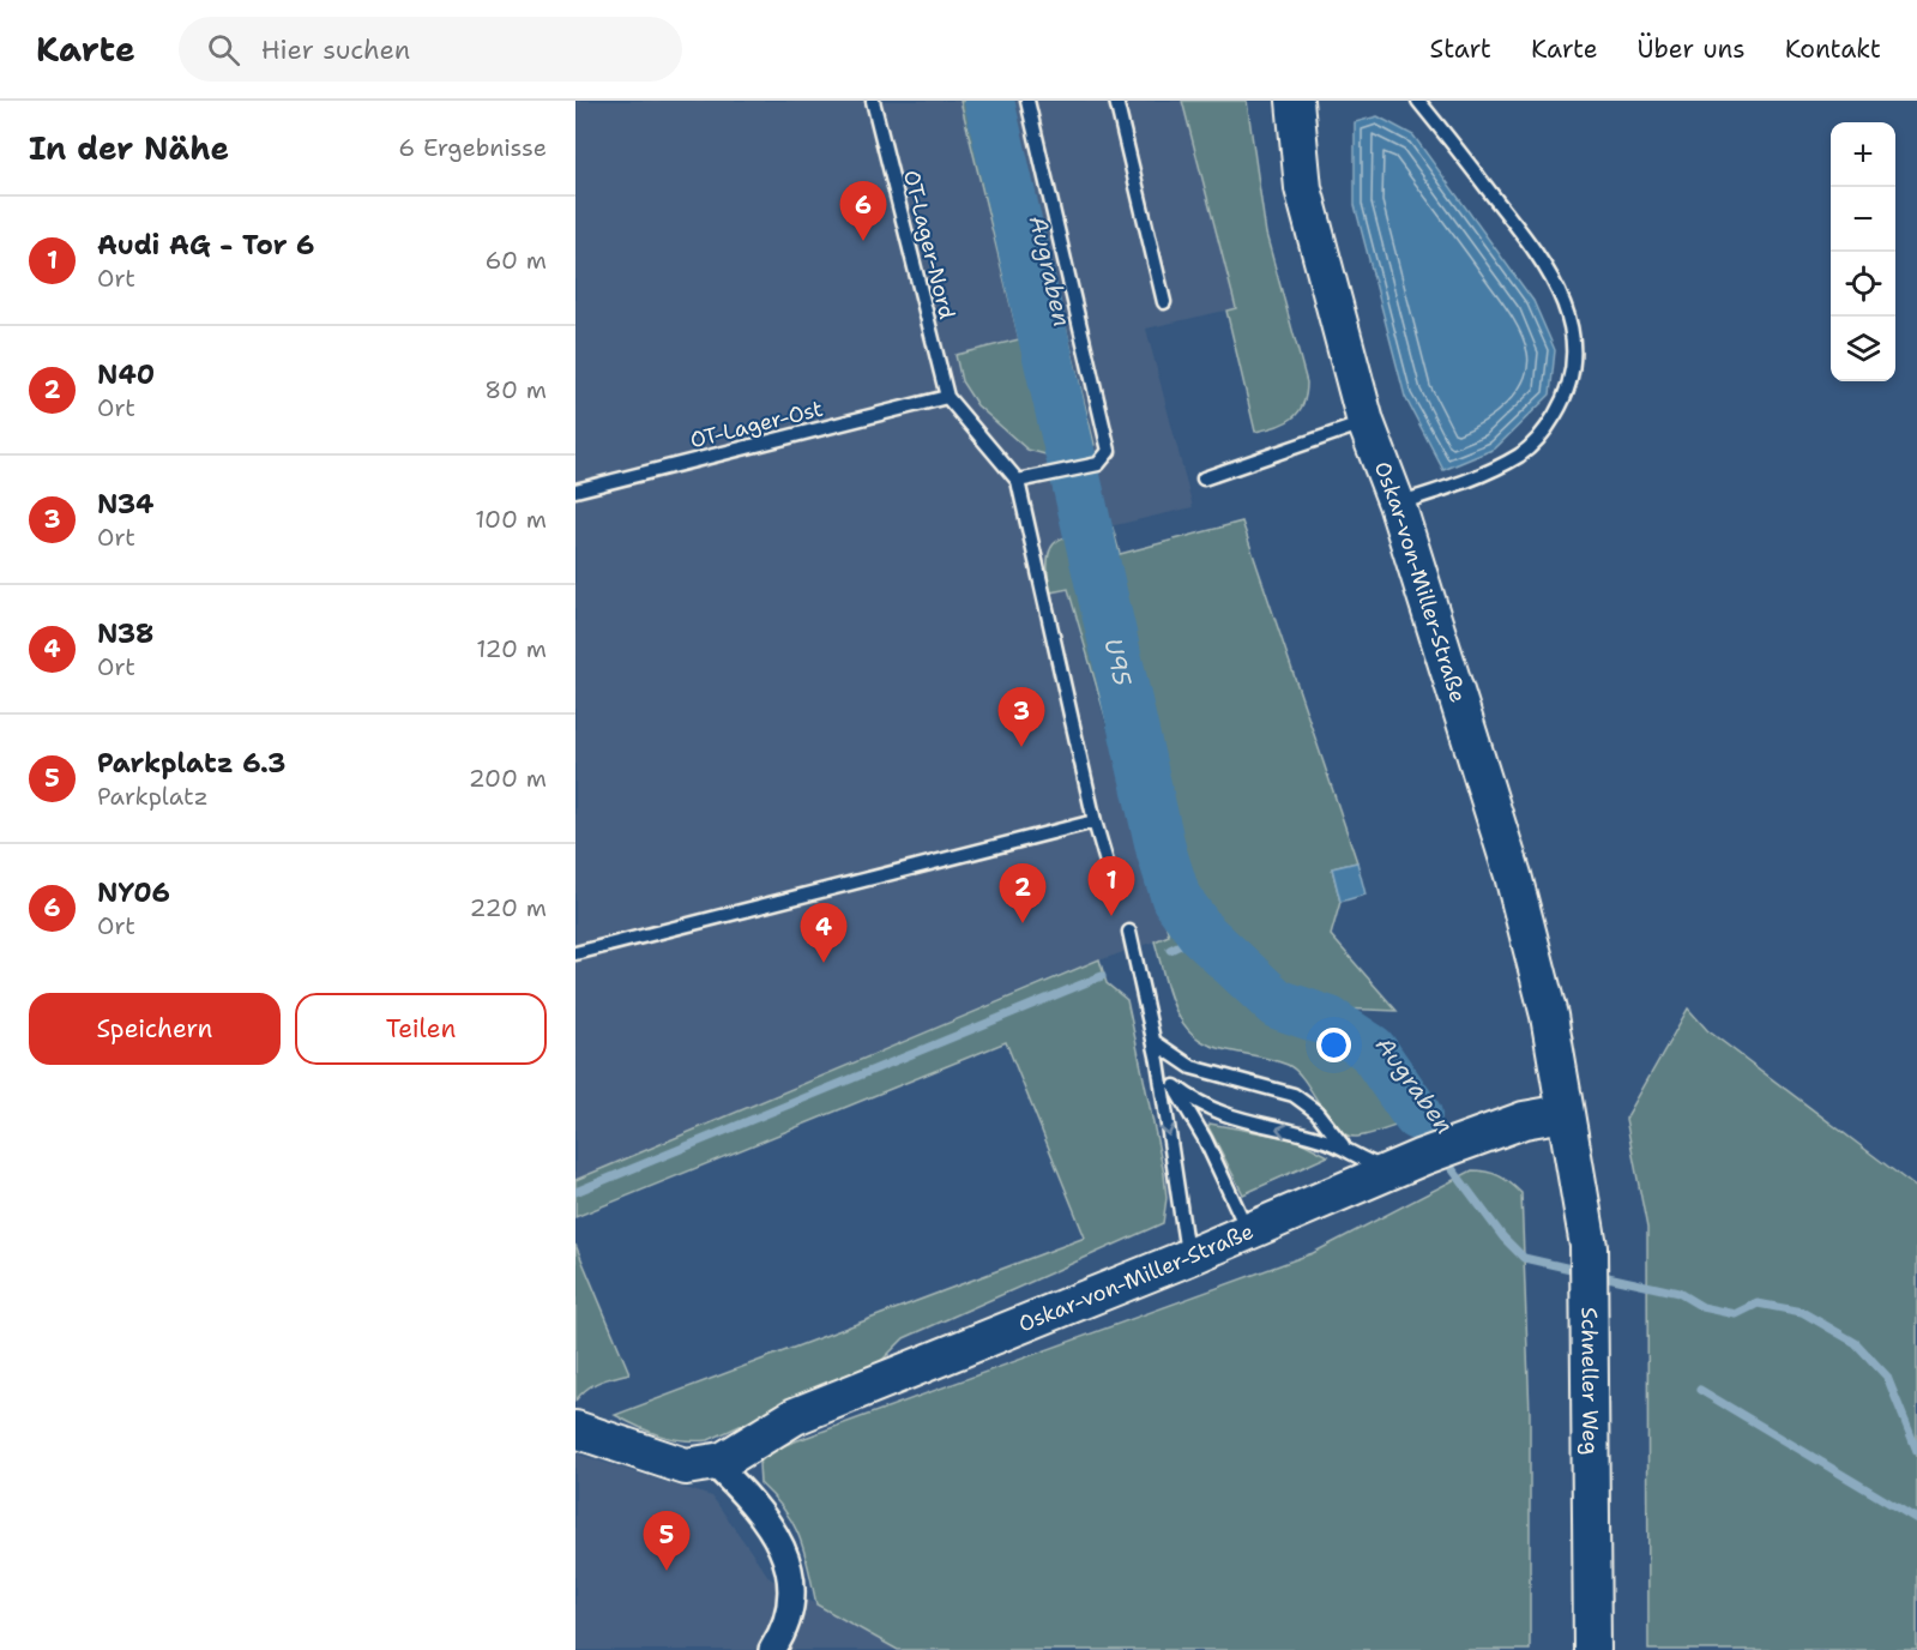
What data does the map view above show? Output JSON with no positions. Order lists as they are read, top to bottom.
{
  "streets": {
    "main road": ["Oskar-von-Miller-Straße", "Schneller Weg"],
    "lane": ["OT-Lager-Nord", "OT-Lager-Ost"]
  },
  "crossings": [
    ["OT-Lager-Nord", "OT-Lager-Ost"],
    ["Oskar-von-Miller-Straße", "Schneller Weg"]
  ],
  "water": ["Augraben", "U95"],
  "page": {
    "header": "Karte",
    "search": "Hier suchen",
    "nav": [
      "Start",
      "Karte",
      "Über uns",
      "Kontakt"
    ],
    "heading": ["In der Nähe", "6 Ergebnisse"],
    "map_buttons": ["+", "−"],
    "pins": [
      "6",
      "3",
      "1",
      "2",
      "4",
      "5"
    ],
    "list": [
      {
        "mark": "1",
        "name": "Audi AG - Tor 6",
        "note": "Ort",
        "value": "60 m"
      },
      {
        "mark": "2",
        "name": "N40",
        "note": "Ort",
        "value": "80 m"
      },
      {
        "mark": "3",
        "name": "N34",
        "note": "Ort",
        "value": "100 m"
      },
      {
        "mark": "4",
        "name": "N38",
        "note": "Ort",
        "value": "120 m"
      },
      {
        "mark": "5",
        "name": "Parkplatz 6.3",
        "note": "Parkplatz",
        "value": "200 m"
      },
      {
        "mark": "6",
        "name": "NY06",
        "note": "Ort",
        "value": "220 m"
      }
    ],
    "buttons": ["Speichern", "Teilen"]
  }
}
